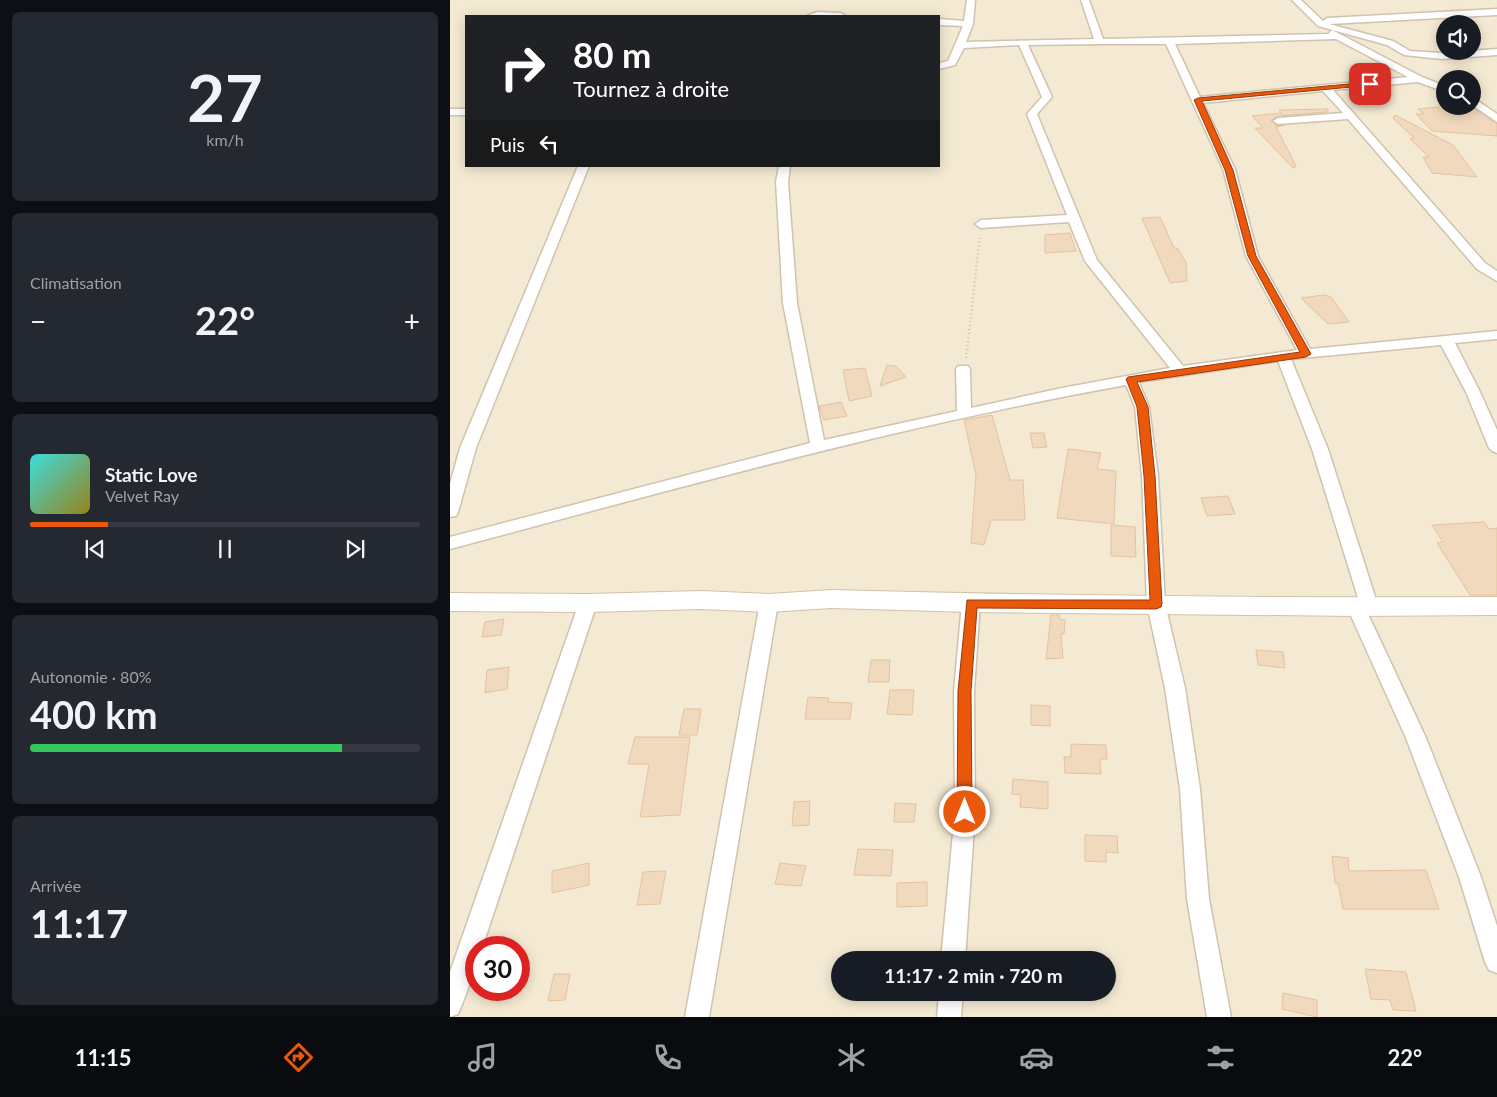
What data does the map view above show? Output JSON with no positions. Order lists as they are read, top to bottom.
{
  "page": {
    "tile": [
      ["27", "km/h"],
      "Climatisation",
      ["Autonomie · 80%", "400 km"],
      ["Arrivée", "11:17"]
    ],
    "turn": ["80 m", "Tournez à droite"],
    "then": "Puis",
    "heat": ["−", "22°", "+"],
    "song": ["Static Love", "Velvet Ray"],
    "limit": "30",
    "trip": "11:17 · 2 min · 720 m",
    "tabs": ["11:15", "22°"]
  }
}
